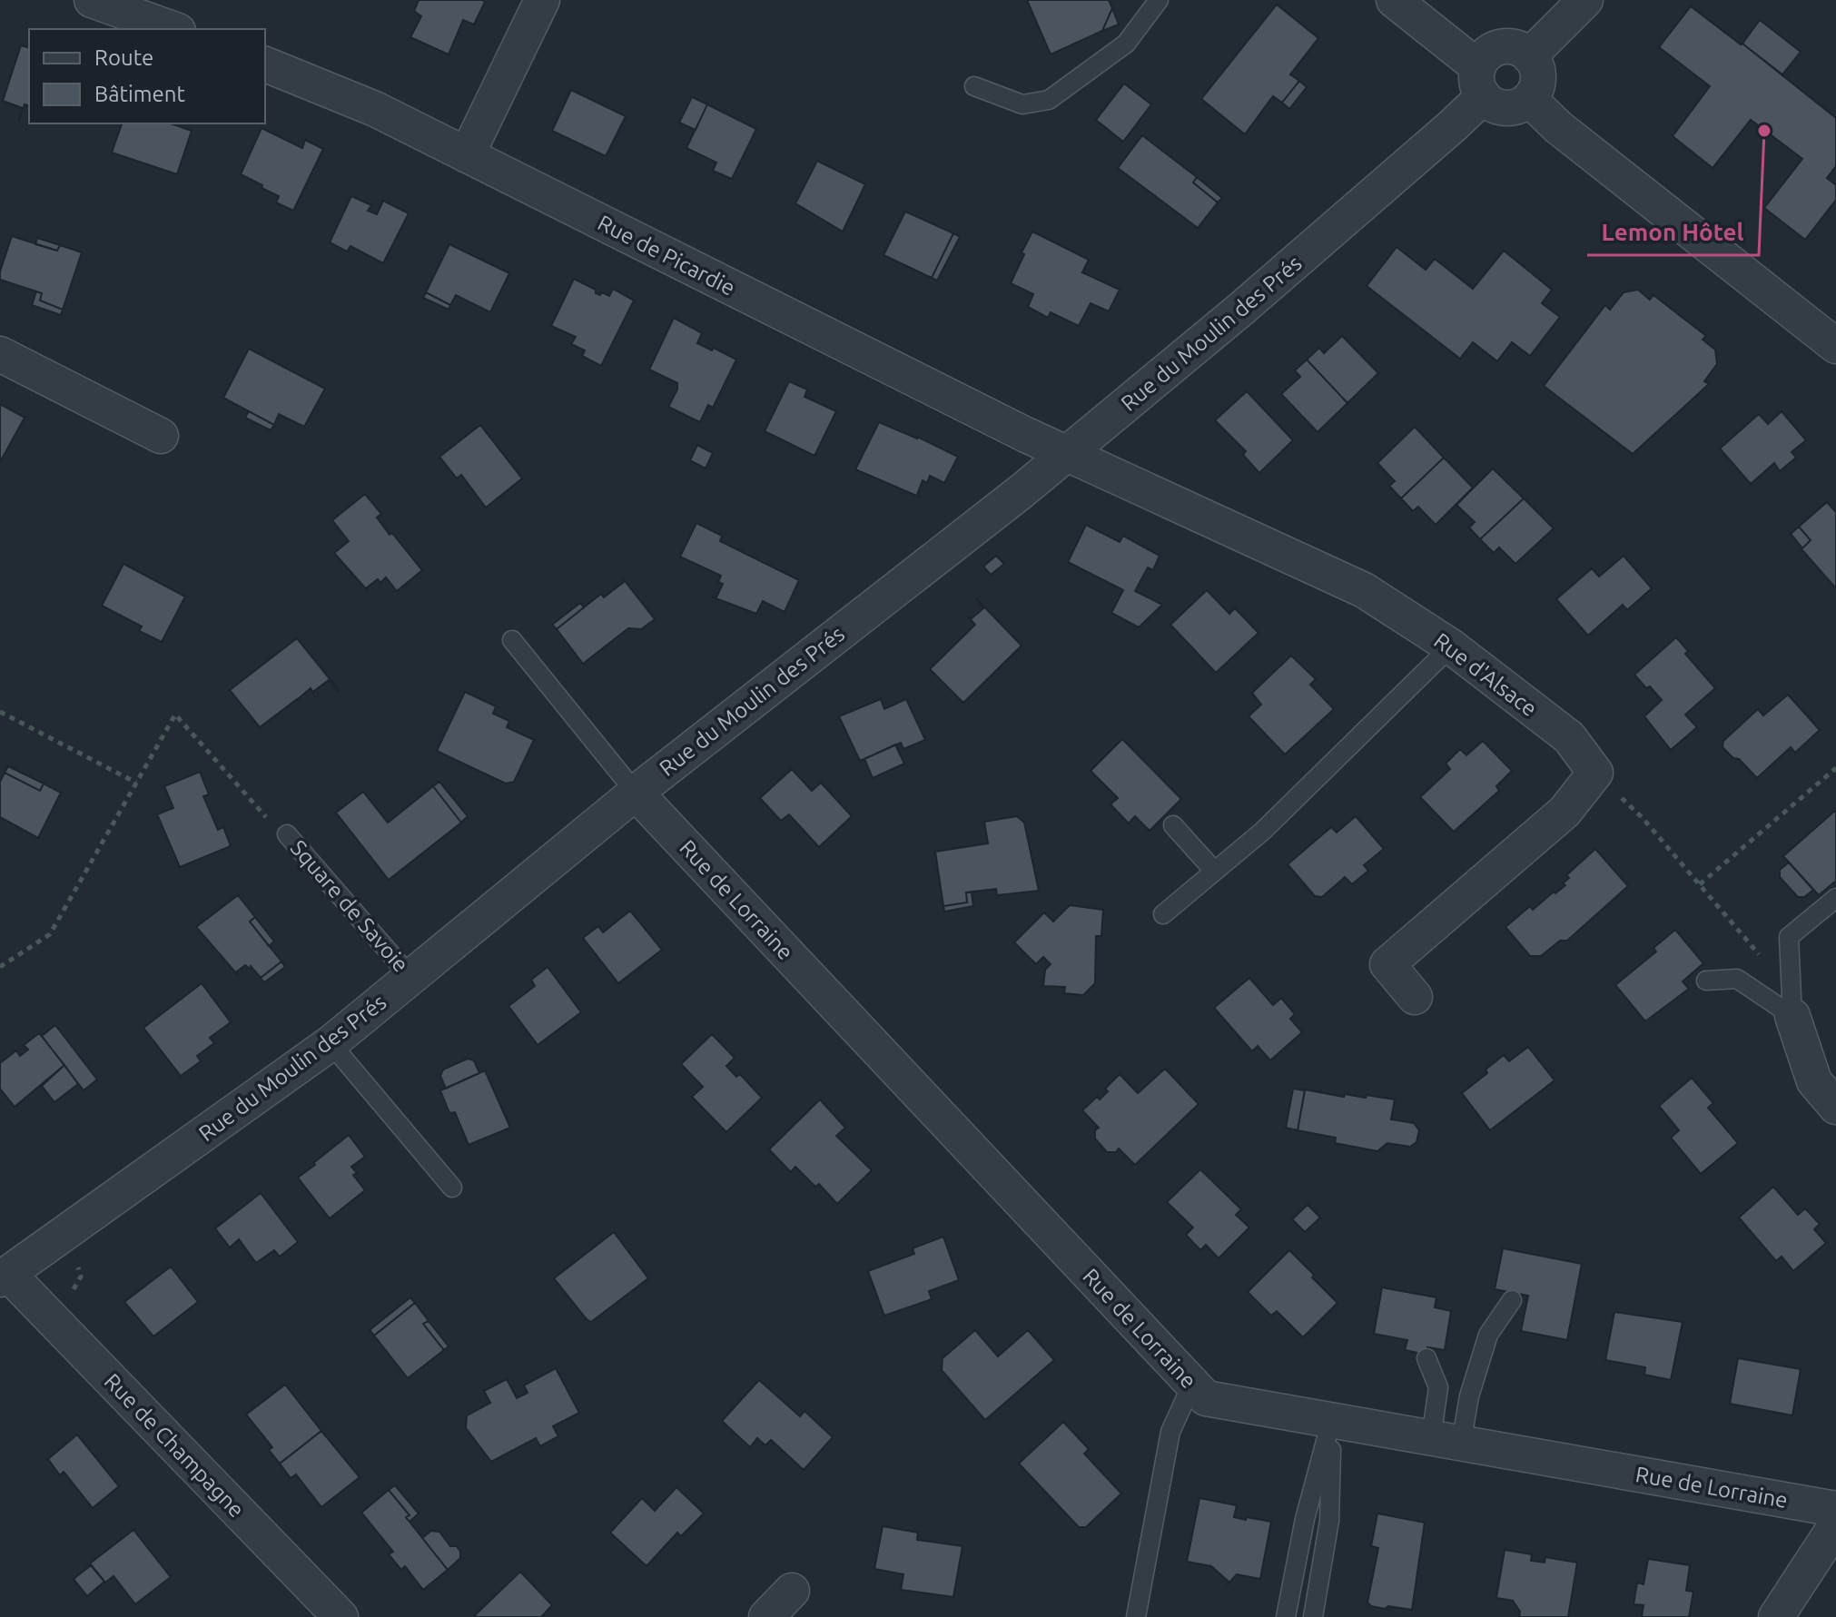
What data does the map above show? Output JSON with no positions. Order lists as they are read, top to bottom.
{
  "streets": {
    "street": [
      "Rue de Picardie",
      "Rue du Moulin des Prés",
      "Rue d'Alsace",
      "Rue de Lorraine",
      "Rue de Champagne"
    ],
    "lane": ["Square de Savoie"]
  },
  "crossings": [
    ["Rue de Picardie", "Rue du Moulin des Prés"],
    ["Rue de Picardie", "Rue d'Alsace"],
    ["Rue du Moulin des Prés", "Rue d'Alsace"],
    ["Rue du Moulin des Prés", "Rue de Lorraine"],
    ["Rue du Moulin des Prés", "Square de Savoie"],
    ["Rue du Moulin des Prés", "Rue de Champagne"]
  ],
  "places": ["Lemon Hôtel"],
  "legend": ["Route", "Bâtiment"]
}
